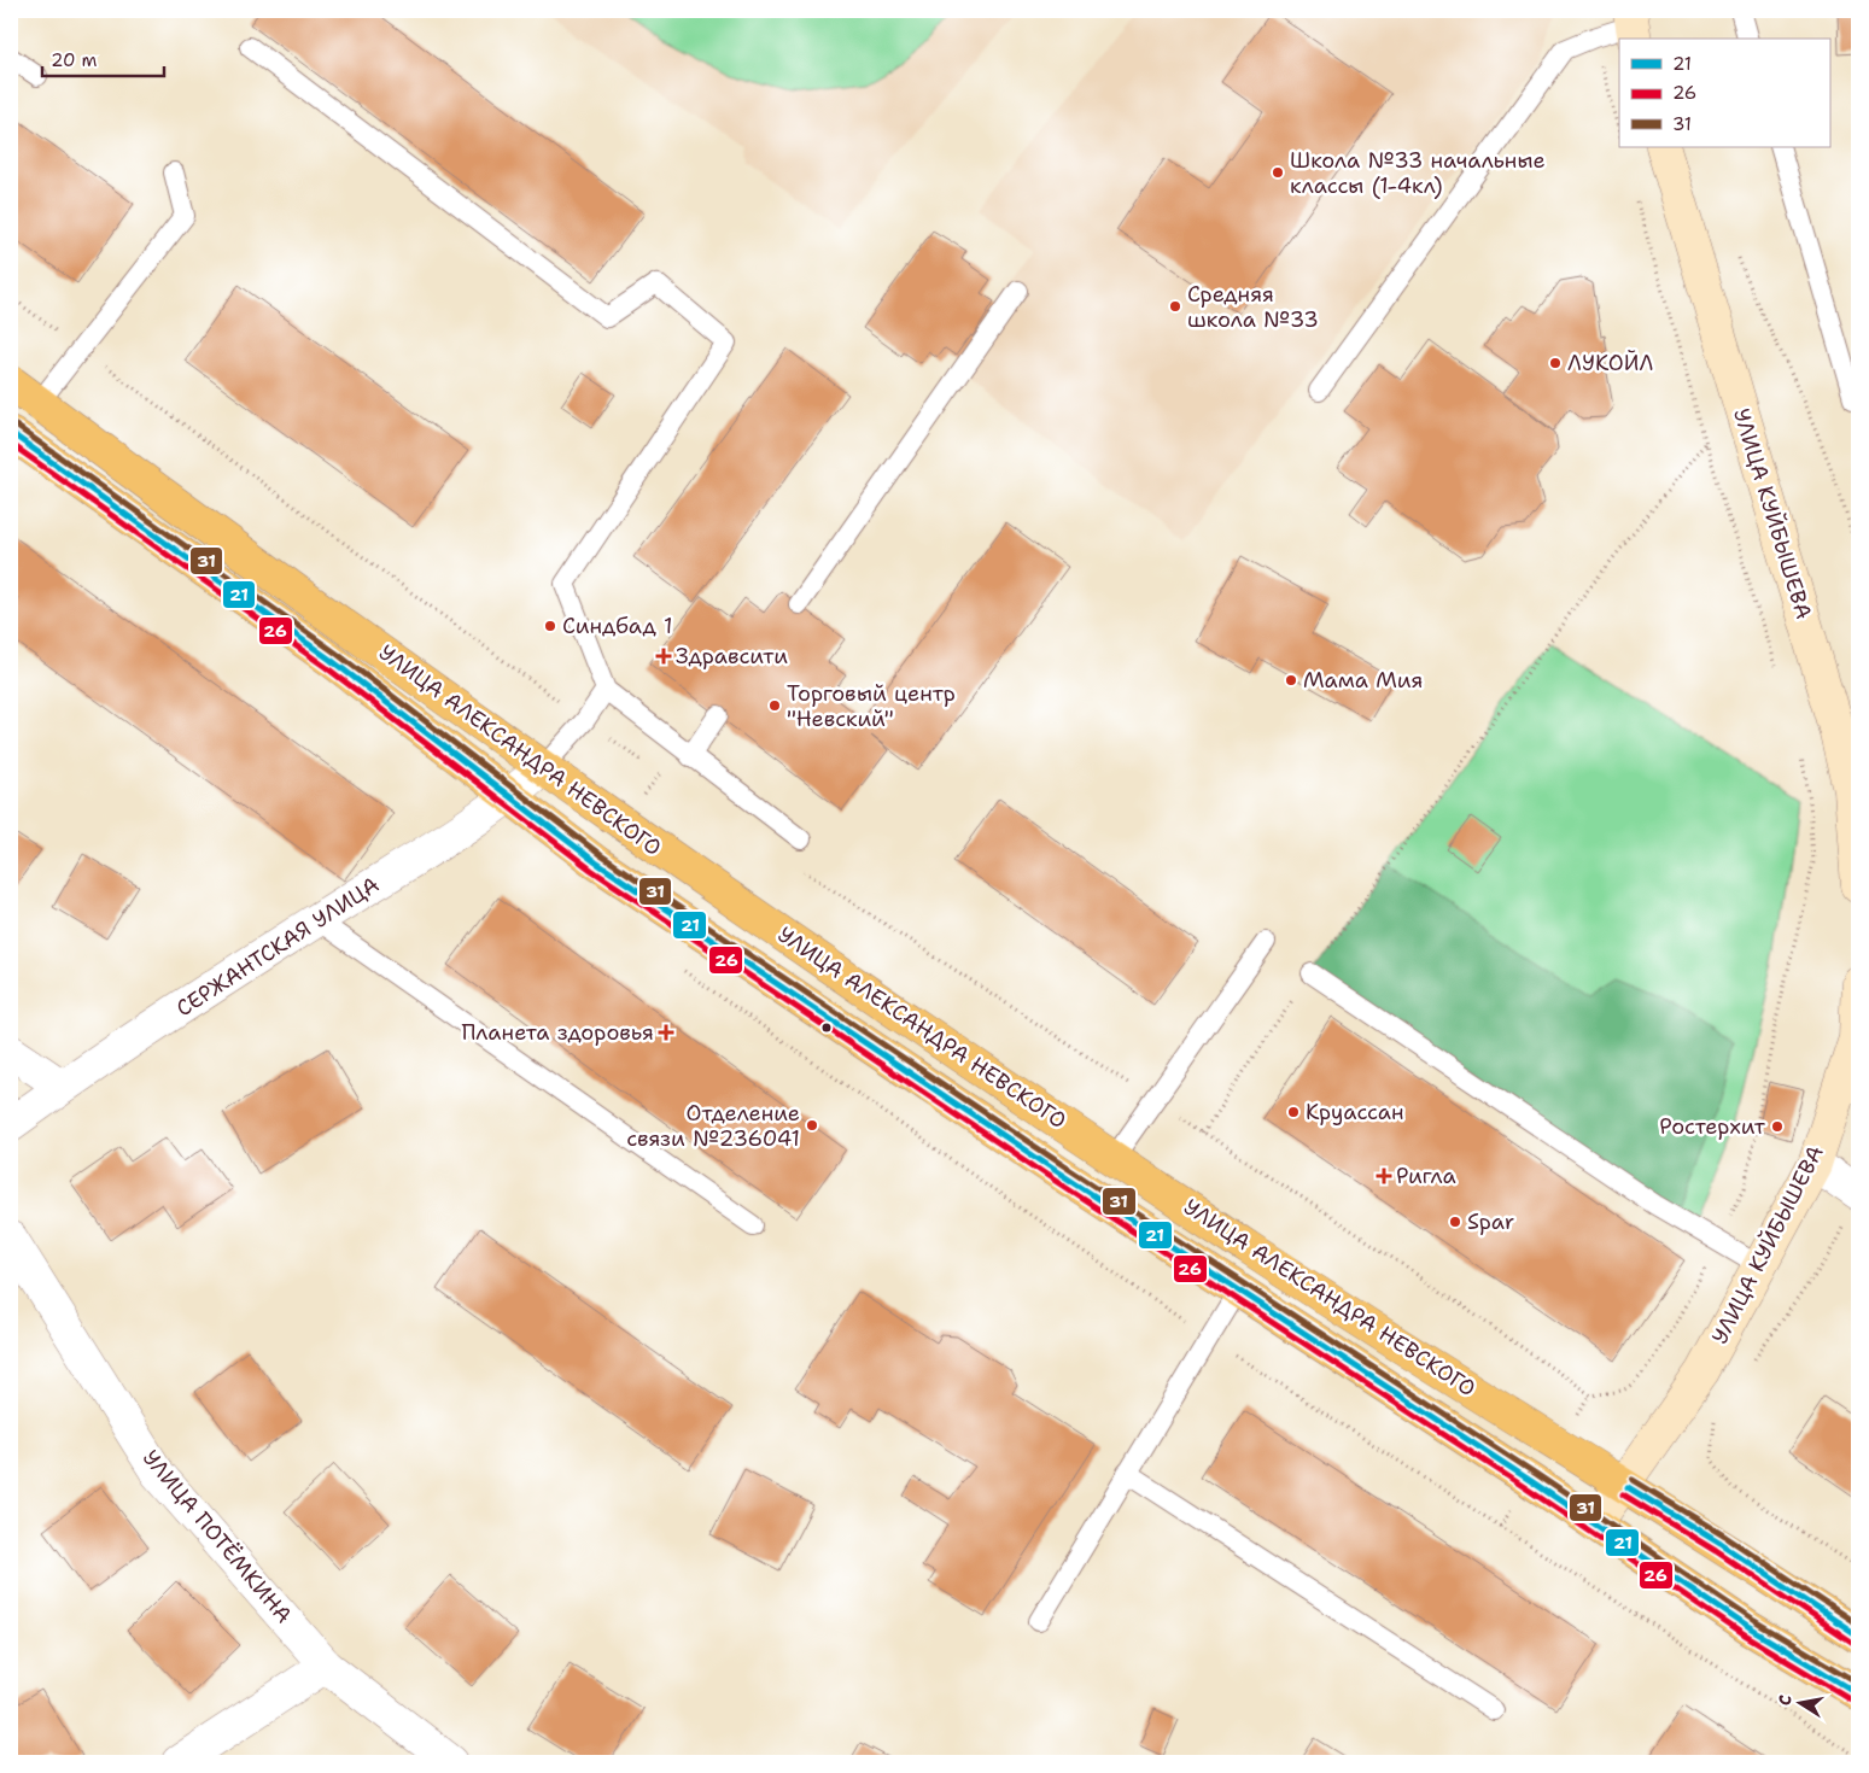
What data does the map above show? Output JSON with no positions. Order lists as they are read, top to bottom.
{
  "streets": {
    "main road": ["УЛИЦА КУЙБЫШЕВА", "УЛИЦА АЛЕКСАНДРА НЕВСКОГО"],
    "street": ["СЕРЖАНТСКАЯ УЛИЦА", "УЛИЦА ПОТЁМКИНА"]
  },
  "crossings": [
    ["УЛИЦА КУЙБЫШЕВА", "УЛИЦА АЛЕКСАНДРА НЕВСКОГО"],
    ["УЛИЦА АЛЕКСАНДРА НЕВСКОГО", "СЕРЖАНТСКАЯ УЛИЦА"]
  ],
  "places": {
    "other": [
      "Школа №33 начальные классы (1-4кл)",
      "Средняя школа №33",
      "ЛУКОЙЛ",
      "Синдбад 1",
      "Мама Мия",
      "Торговый центр \"Невский\"",
      "Круассан",
      "Отделение связи №236041",
      "Ростерхит",
      "Spar"
    ],
    "health": ["Здравсити", "Планета здоровья", "Ригла"]
  },
  "lines": ["transit line 31", "transit line 21", "transit line 26"],
  "legend": ["21", "26", "31"],
  "scale_bar": "20 m",
  "north": "left"
}
